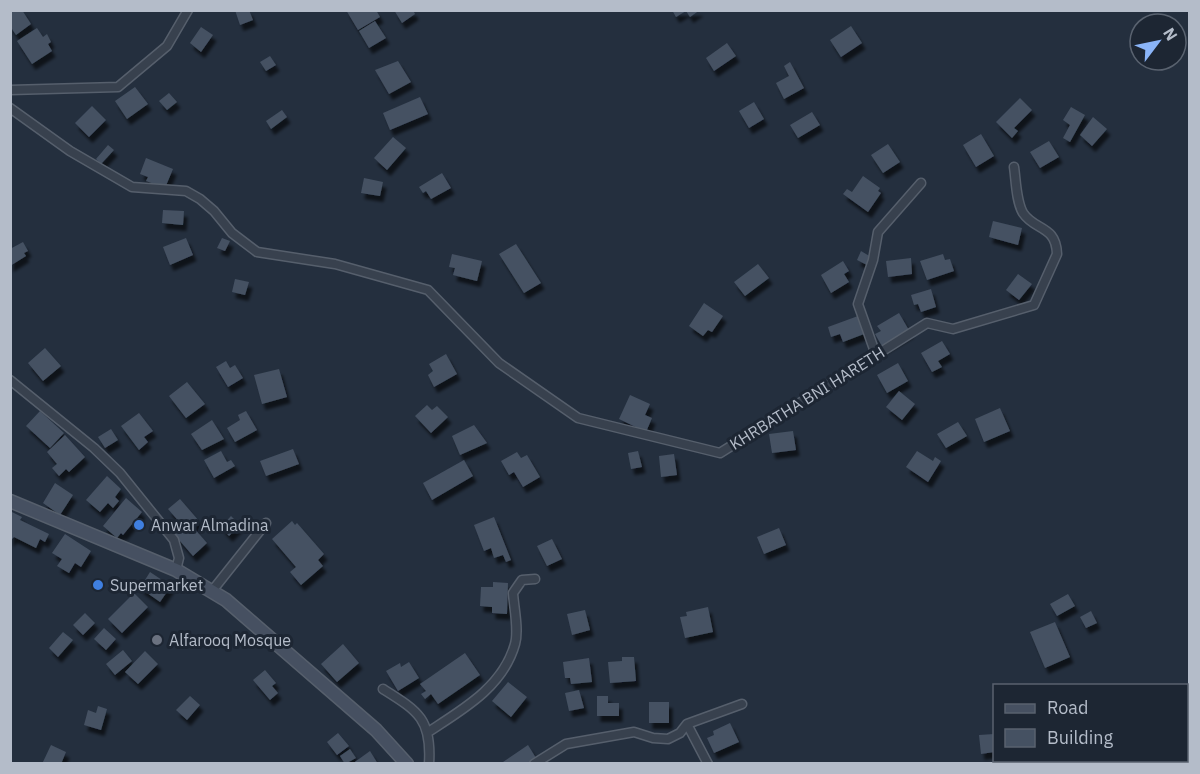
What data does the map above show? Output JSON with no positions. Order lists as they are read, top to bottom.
{
  "streets": {
    "street": ["KHRBATHA BNI HARETH"]
  },
  "places": ["Anwar Almadina", "Supermarket", "Alfarooq Mosque"],
  "legend": ["Road", "Building"],
  "north": "top right"
}
